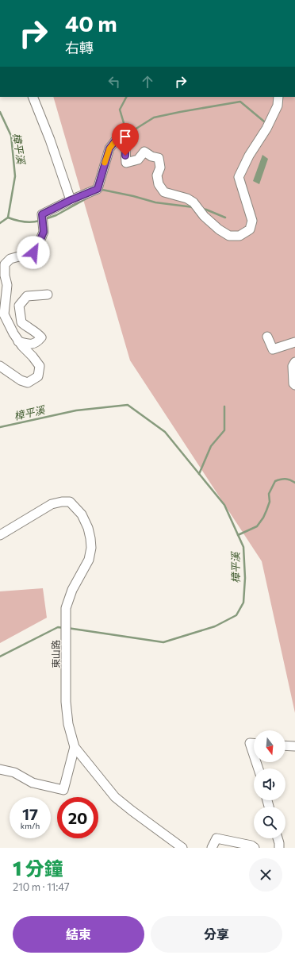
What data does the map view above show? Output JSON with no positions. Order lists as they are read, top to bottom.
{
  "streets": {
    "street": ["東山路"]
  },
  "water": ["樟平溪"],
  "north": "bottom",
  "page": {
    "turn": ["40 m", "右轉"],
    "speed": "17 km/h",
    "limit": "20",
    "heading": ["1 分鐘", "210 m · 11:47"],
    "buttons": ["結束", "分享"]
  }
}
